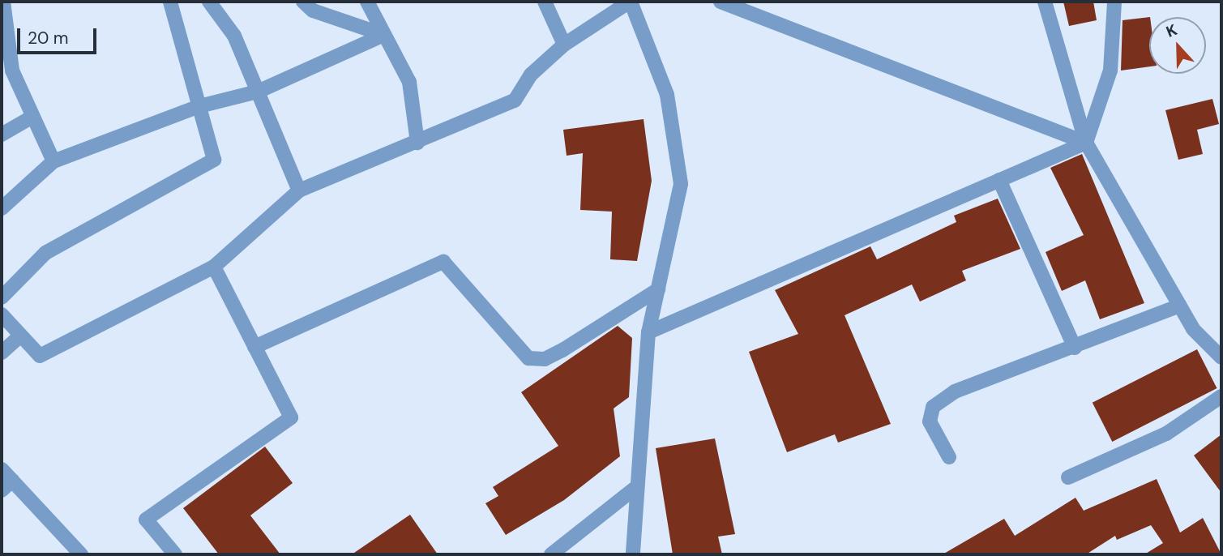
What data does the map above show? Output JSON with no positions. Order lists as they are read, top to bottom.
{
  "scale_bar": "20 m",
  "north": "top"
}
